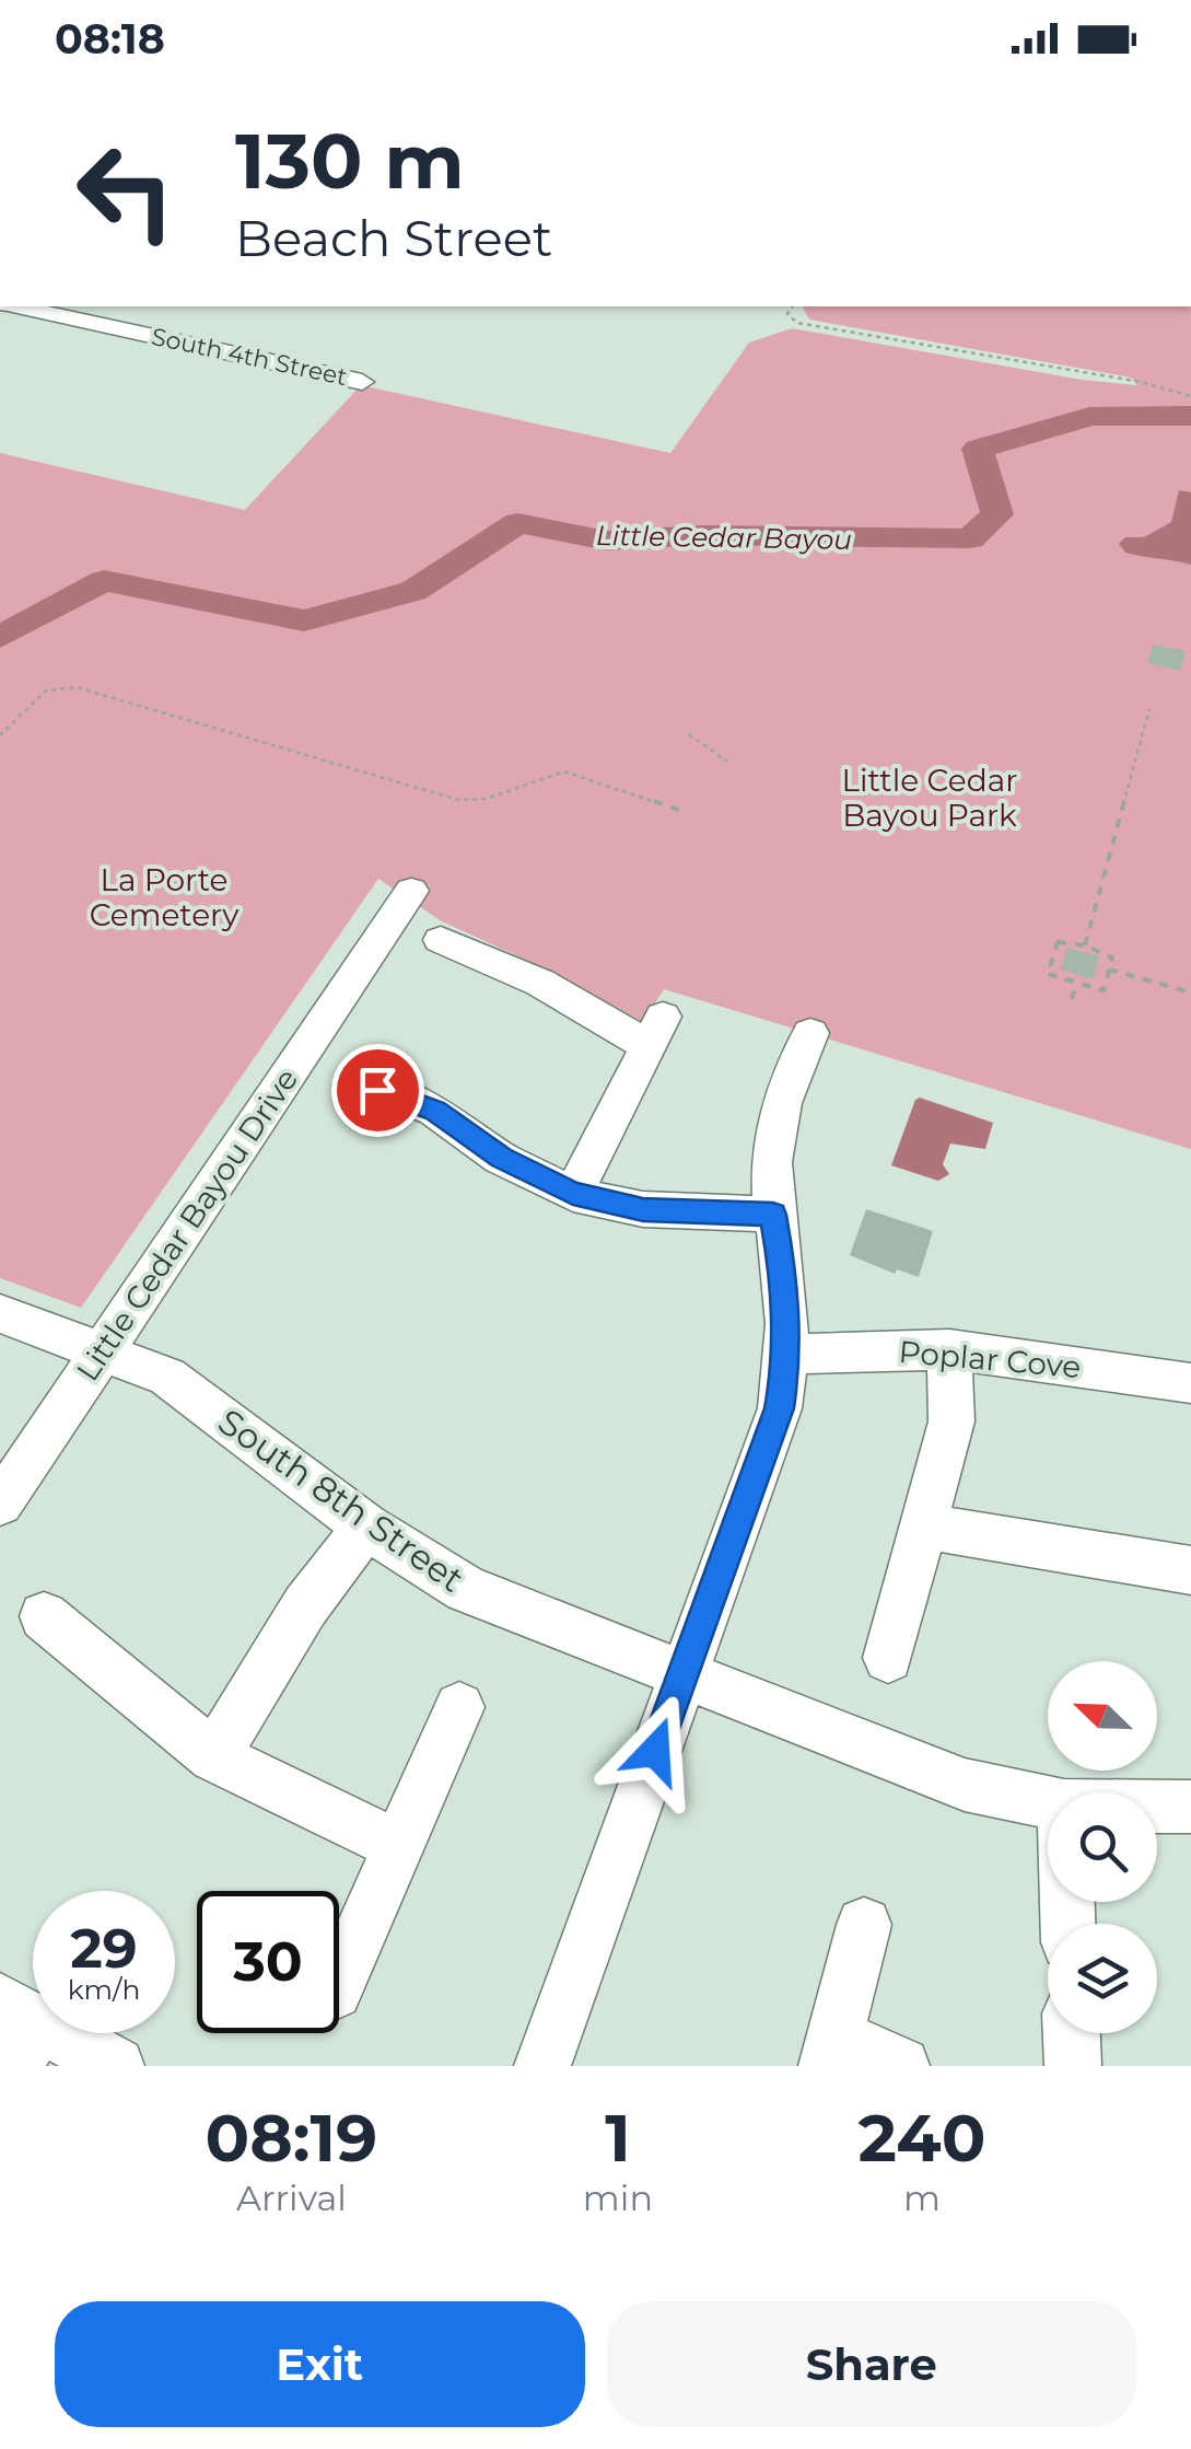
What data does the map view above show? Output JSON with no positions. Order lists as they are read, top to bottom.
{
  "streets": {
    "street": [
      "South 4th Street",
      "Little Cedar Bayou Drive",
      "Poplar Cove",
      "South 8th Street"
    ]
  },
  "crossings": [
    ["Little Cedar Bayou Drive", "South 8th Street"]
  ],
  "water": ["Little Cedar Bayou"],
  "parks": ["Little Cedar Bayou Park", "La Porte Cemetery"],
  "north": "top left",
  "page": {
    "status": "08:18",
    "turn": ["130 m", "Beach Street"],
    "speed": "29 km/h",
    "limit": "30",
    "eta": [
      "08:19",
      "Arrival",
      "1",
      "min",
      "240",
      "m"
    ],
    "buttons": ["Exit", "Share"]
  }
}
